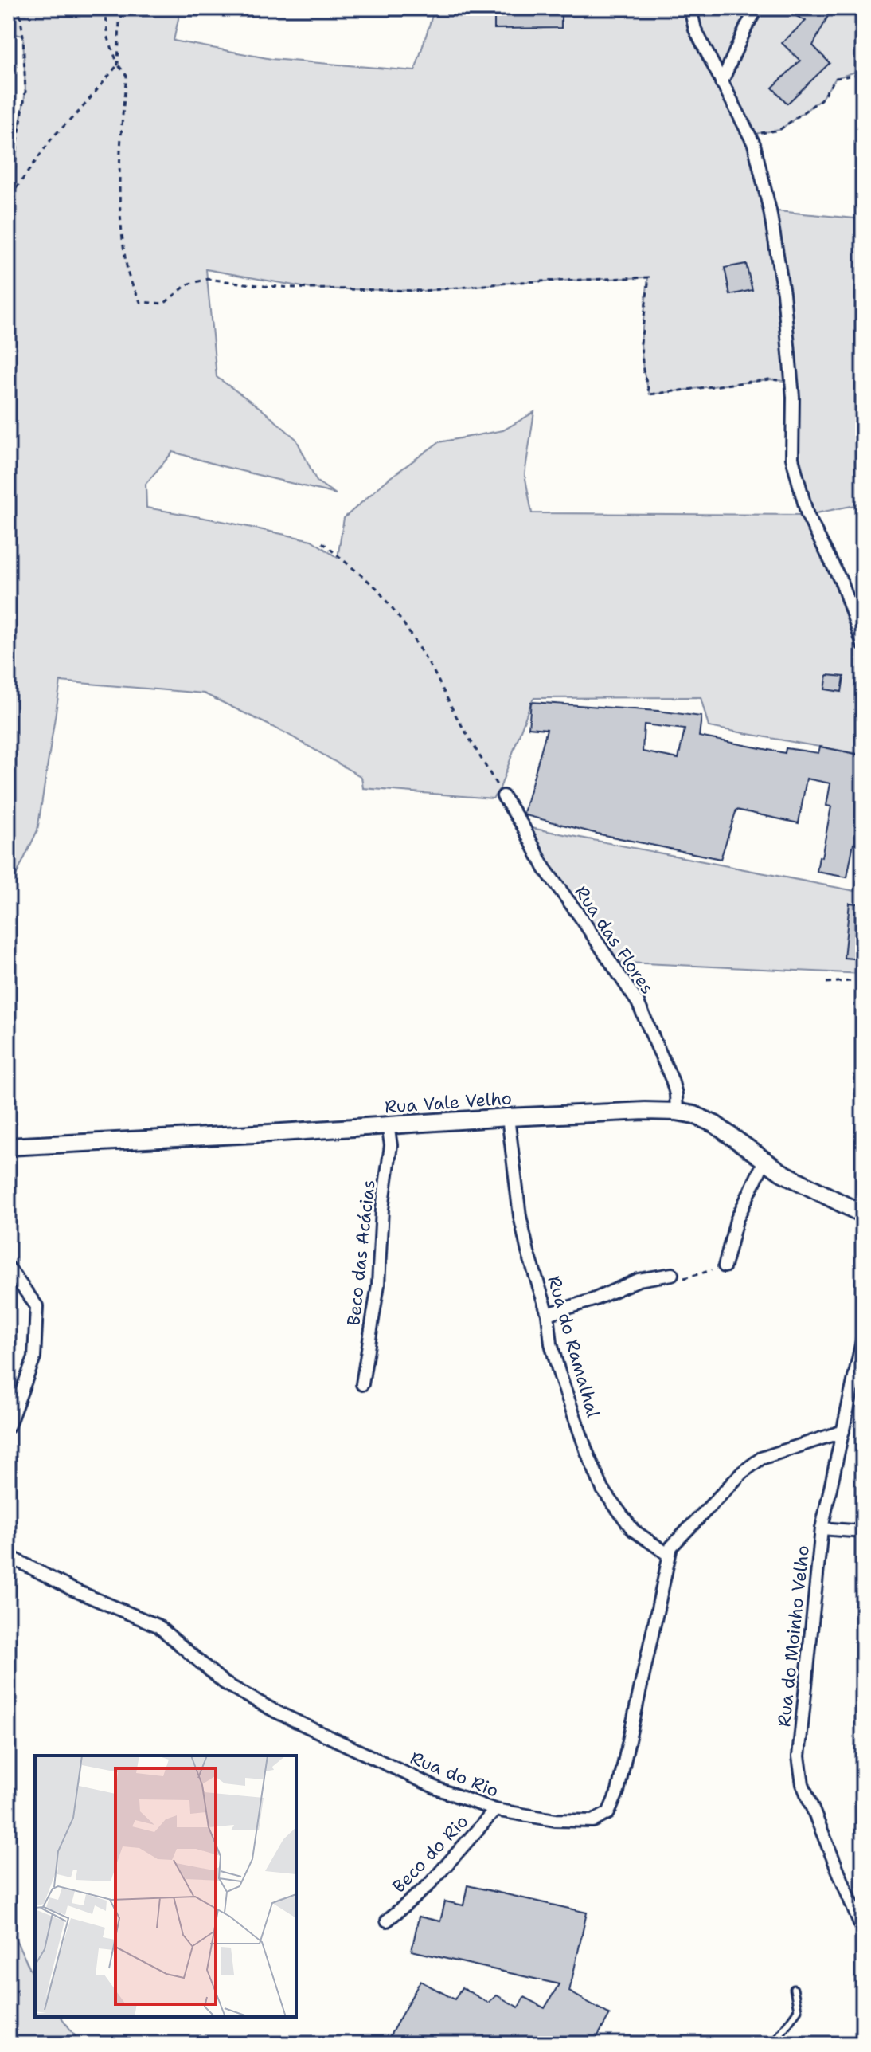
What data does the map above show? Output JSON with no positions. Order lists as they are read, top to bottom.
{
  "streets": {
    "street": [
      "Rua das Flores",
      "Rua Vale Velho",
      "Beco das Acácias",
      "Rua do Ramalhal",
      "Rua do Moinho Velho",
      "Rua do Rio",
      "Beco do Rio"
    ]
  },
  "crossings": [
    ["Rua das Flores", "Rua Vale Velho"],
    ["Rua Vale Velho", "Beco das Acácias"],
    ["Rua Vale Velho", "Rua do Ramalhal"],
    ["Rua do Ramalhal", "Rua do Rio"],
    ["Rua do Moinho Velho", "Rua do Rio"],
    ["Rua do Rio", "Beco do Rio"]
  ]
}
